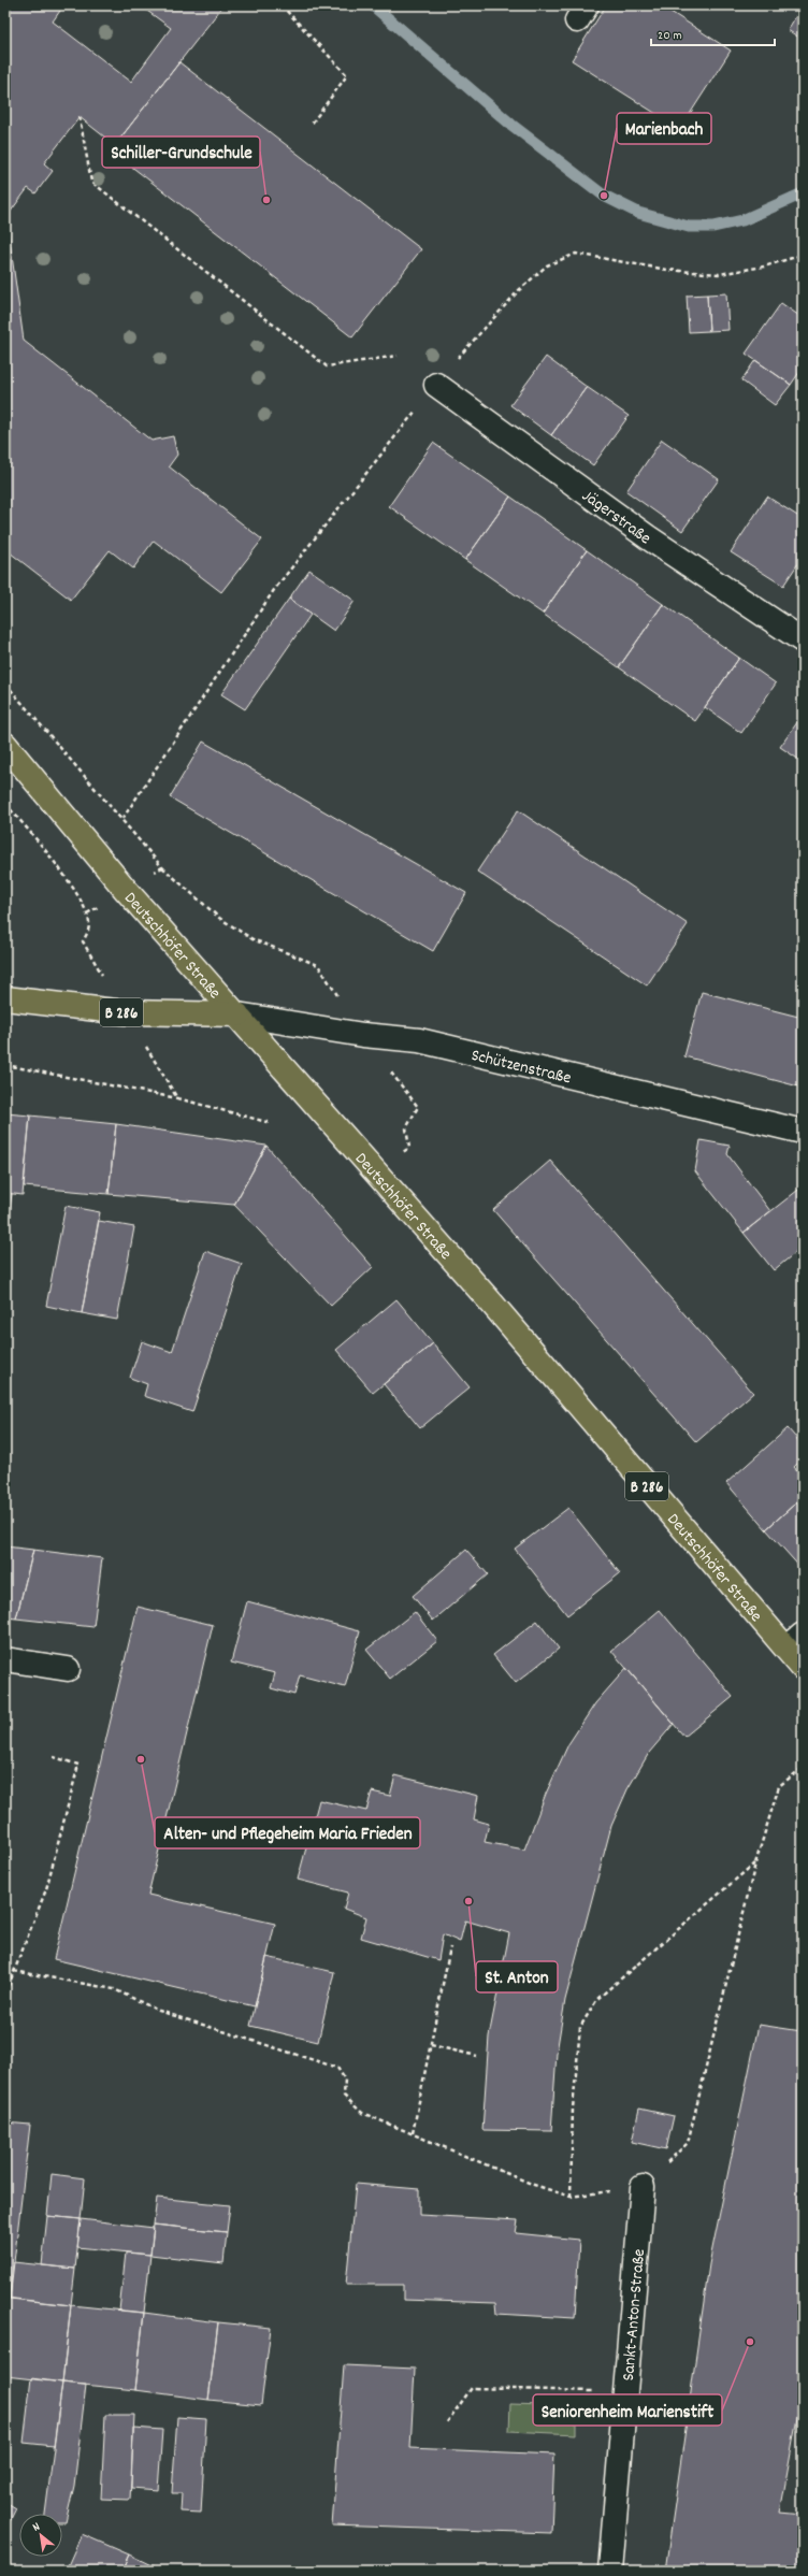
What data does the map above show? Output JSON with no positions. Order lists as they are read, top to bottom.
{
  "streets": {
    "main road": ["Deutschhöfer Straße", "B 286"],
    "street": ["Jägerstraße", "Schützenstraße", "Sankt-Anton-Straße"]
  },
  "crossings": [
    ["Deutschhöfer Straße", "B 286"],
    ["Deutschhöfer Straße", "Schützenstraße"],
    ["B 286", "Schützenstraße"]
  ],
  "places": [
    "Marienbach",
    "Schiller-Grundschule",
    "Alten- und Pflegeheim Maria Frieden",
    "St. Anton",
    "Seniorenheim Marienstift"
  ],
  "scale_bar": "20 m",
  "north": "top left"
}
